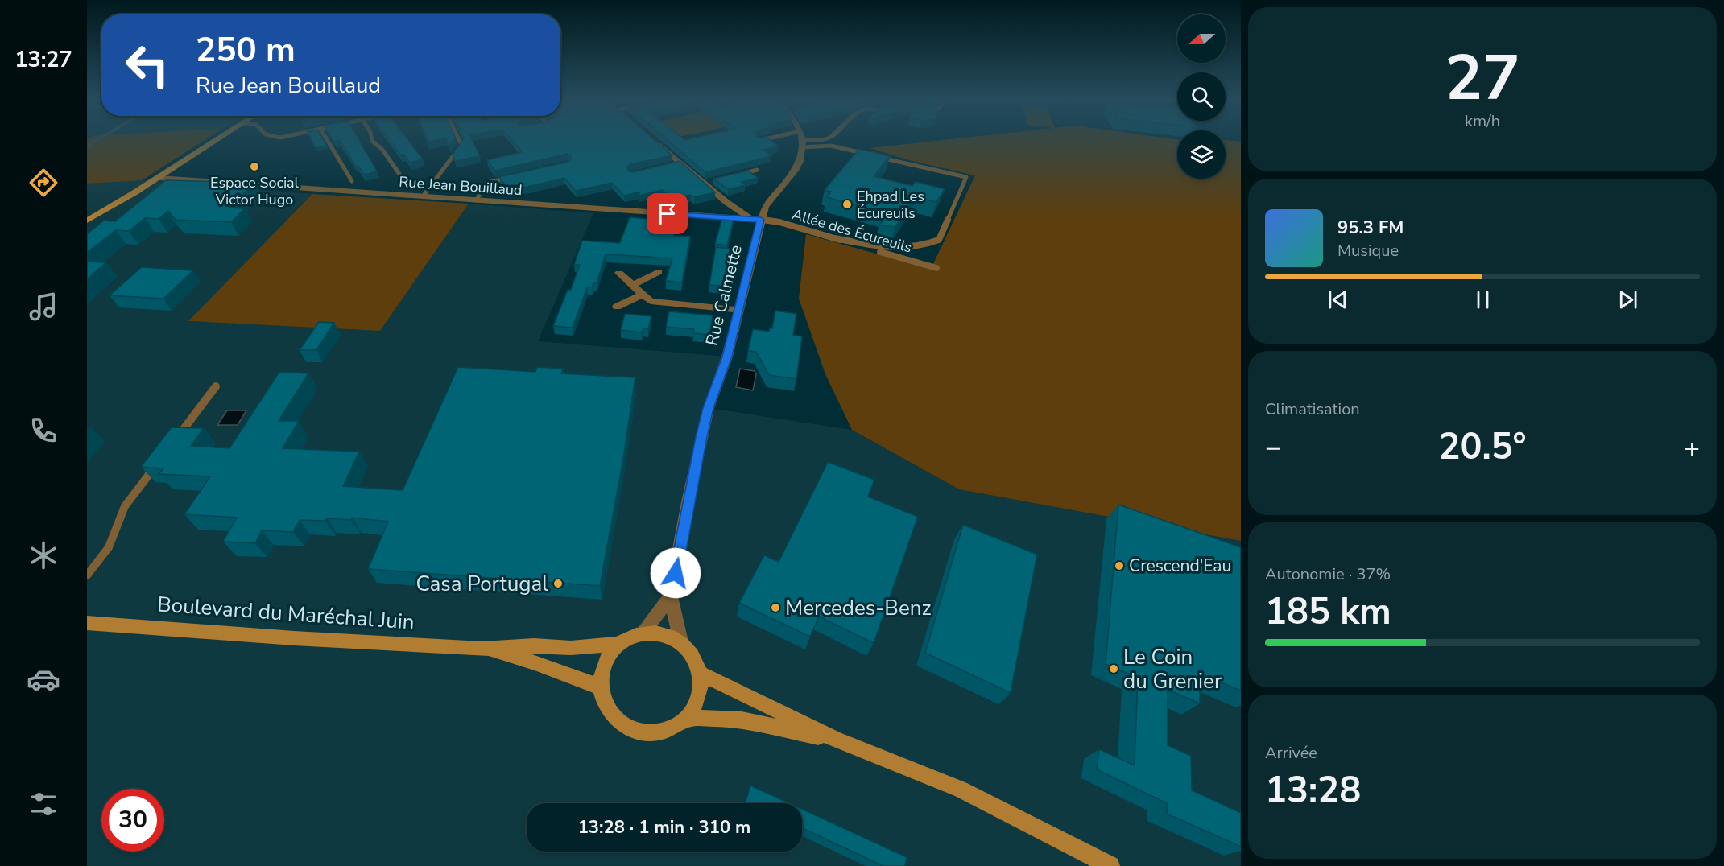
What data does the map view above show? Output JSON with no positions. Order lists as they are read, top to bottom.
{
  "streets": {
    "main road": ["Boulevard du Maréchal Juin"],
    "street": ["Rue Jean Bouillaud", "Rue Calmette"],
    "lane": ["Allée des Écureuils"]
  },
  "crossings": [
    ["Rue Jean Bouillaud", "Allée des Écureuils"],
    ["Rue Jean Bouillaud", "Rue Calmette"],
    ["Allée des Écureuils", "Rue Calmette"],
    ["Rue Calmette", "Boulevard du Maréchal Juin"]
  ],
  "places": [
    "Espace Social Victor Hugo",
    "Ehpad Les Écureuils",
    "Crescend'Eau",
    "Casa Portugal",
    "Mercedes-Benz",
    "Le Coin du Grenier"
  ],
  "north": "left",
  "page": {
    "tabs": "13:27",
    "tile": [
      ["27", "km/h"],
      "Climatisation",
      ["Autonomie · 37%", "185 km"],
      ["Arrivée", "13:28"]
    ],
    "turn": ["250 m", "Rue Jean Bouillaud"],
    "song": ["95.3 FM", "Musique"],
    "heat": ["−", "20.5°", "+"],
    "limit": "30",
    "trip": "13:28 · 1 min · 310 m"
  }
}
